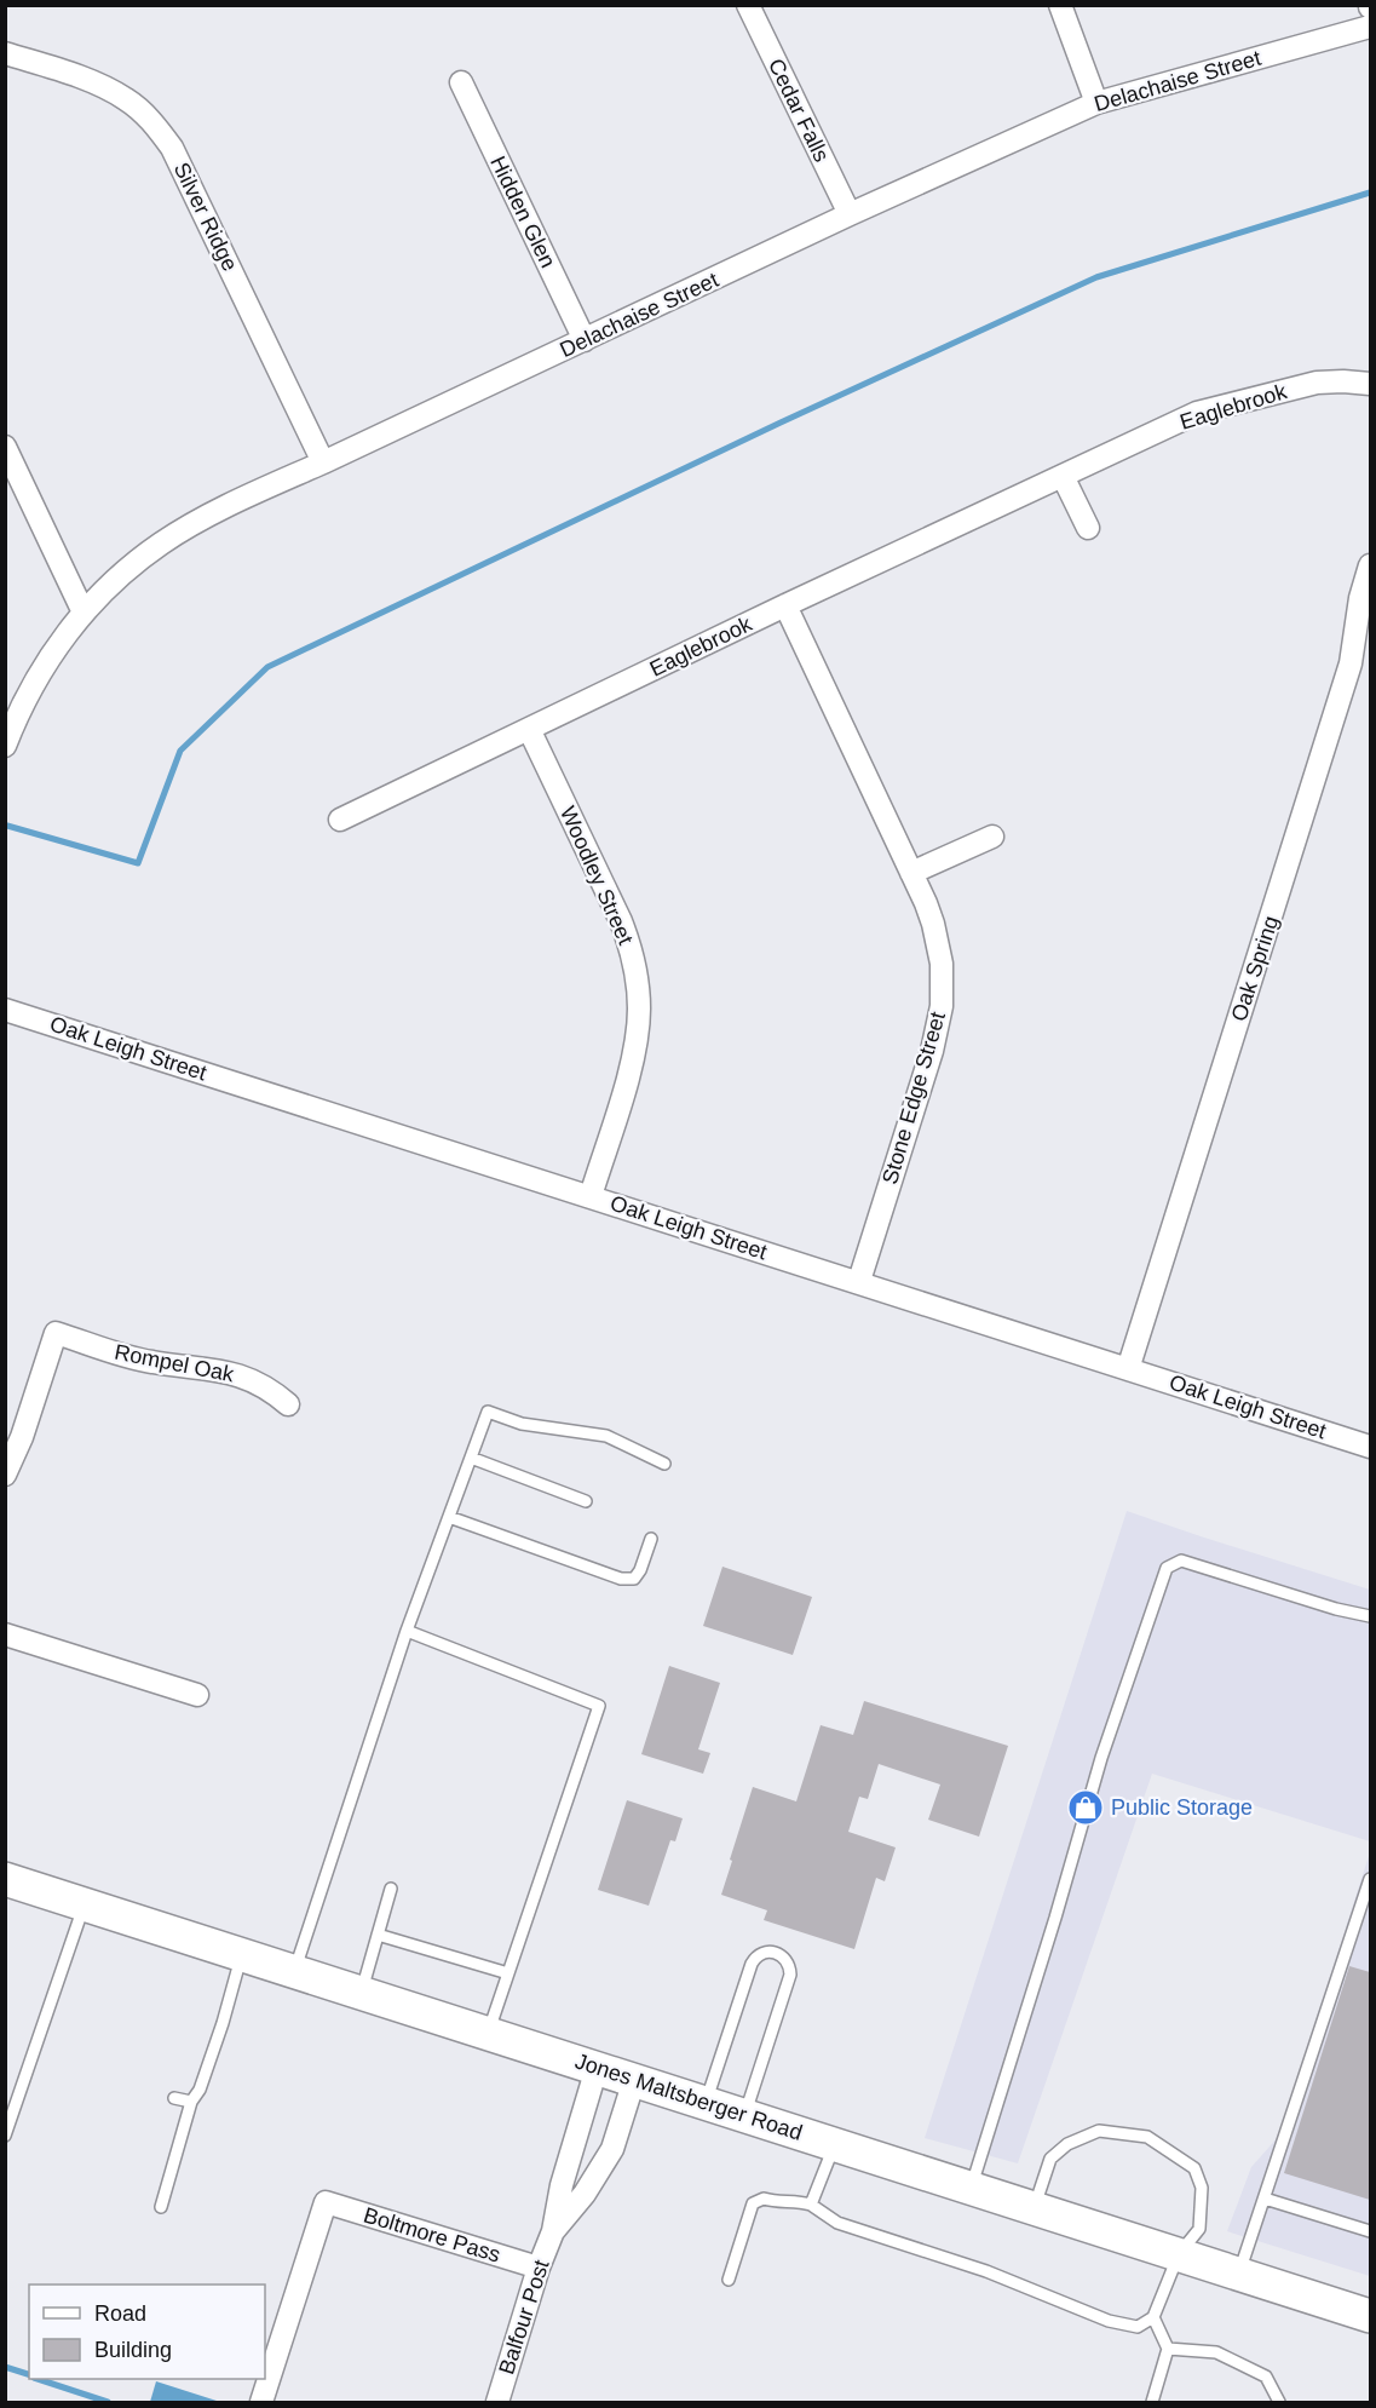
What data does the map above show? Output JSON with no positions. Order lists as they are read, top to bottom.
{
  "streets": {
    "main road": ["Jones Maltsberger Road"],
    "street": [
      "Delachaise Street",
      "Cedar Falls",
      "Hidden Glen",
      "Silver Ridge",
      "Eaglebrook",
      "Woodley Street",
      "Oak Spring",
      "Oak Leigh Street",
      "Stone Edge Street",
      "Rompel Oak",
      "Boltmore Pass",
      "Balfour Post"
    ]
  },
  "crossings": [
    ["Delachaise Street", "Cedar Falls"],
    ["Delachaise Street", "Hidden Glen"],
    ["Delachaise Street", "Silver Ridge"],
    ["Eaglebrook", "Woodley Street"],
    ["Eaglebrook", "Stone Edge Street"],
    ["Woodley Street", "Oak Leigh Street"],
    ["Oak Spring", "Oak Leigh Street"],
    ["Oak Leigh Street", "Stone Edge Street"],
    ["Jones Maltsberger Road", "Balfour Post"],
    ["Boltmore Pass", "Balfour Post"]
  ],
  "places": {
    "shop": ["Public Storage"]
  },
  "legend": ["Road", "Building"]
}
